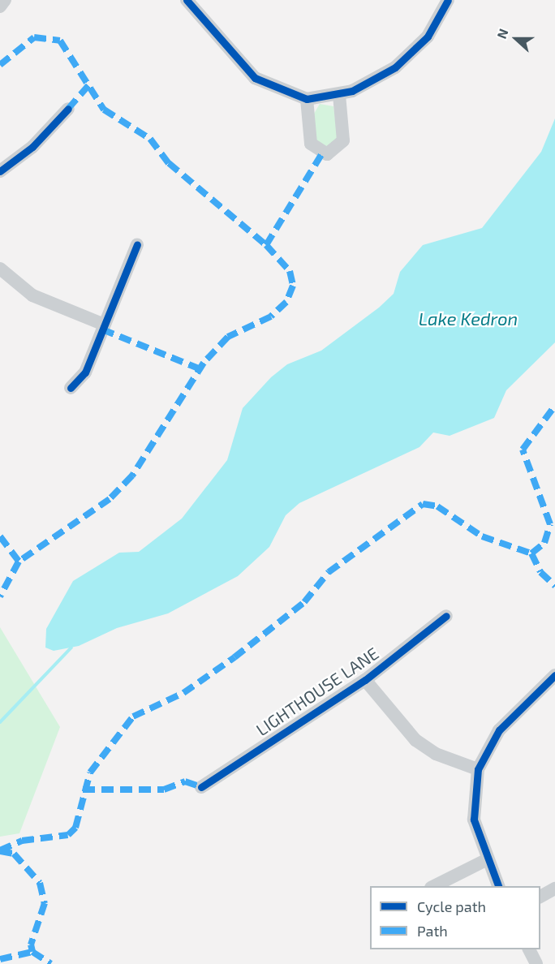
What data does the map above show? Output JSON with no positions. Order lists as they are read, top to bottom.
{
  "streets": {
    "street": ["LIGHTHOUSE LANE"]
  },
  "water": ["Lake Kedron"],
  "legend": ["Cycle path", "Path"],
  "north": "left"
}
